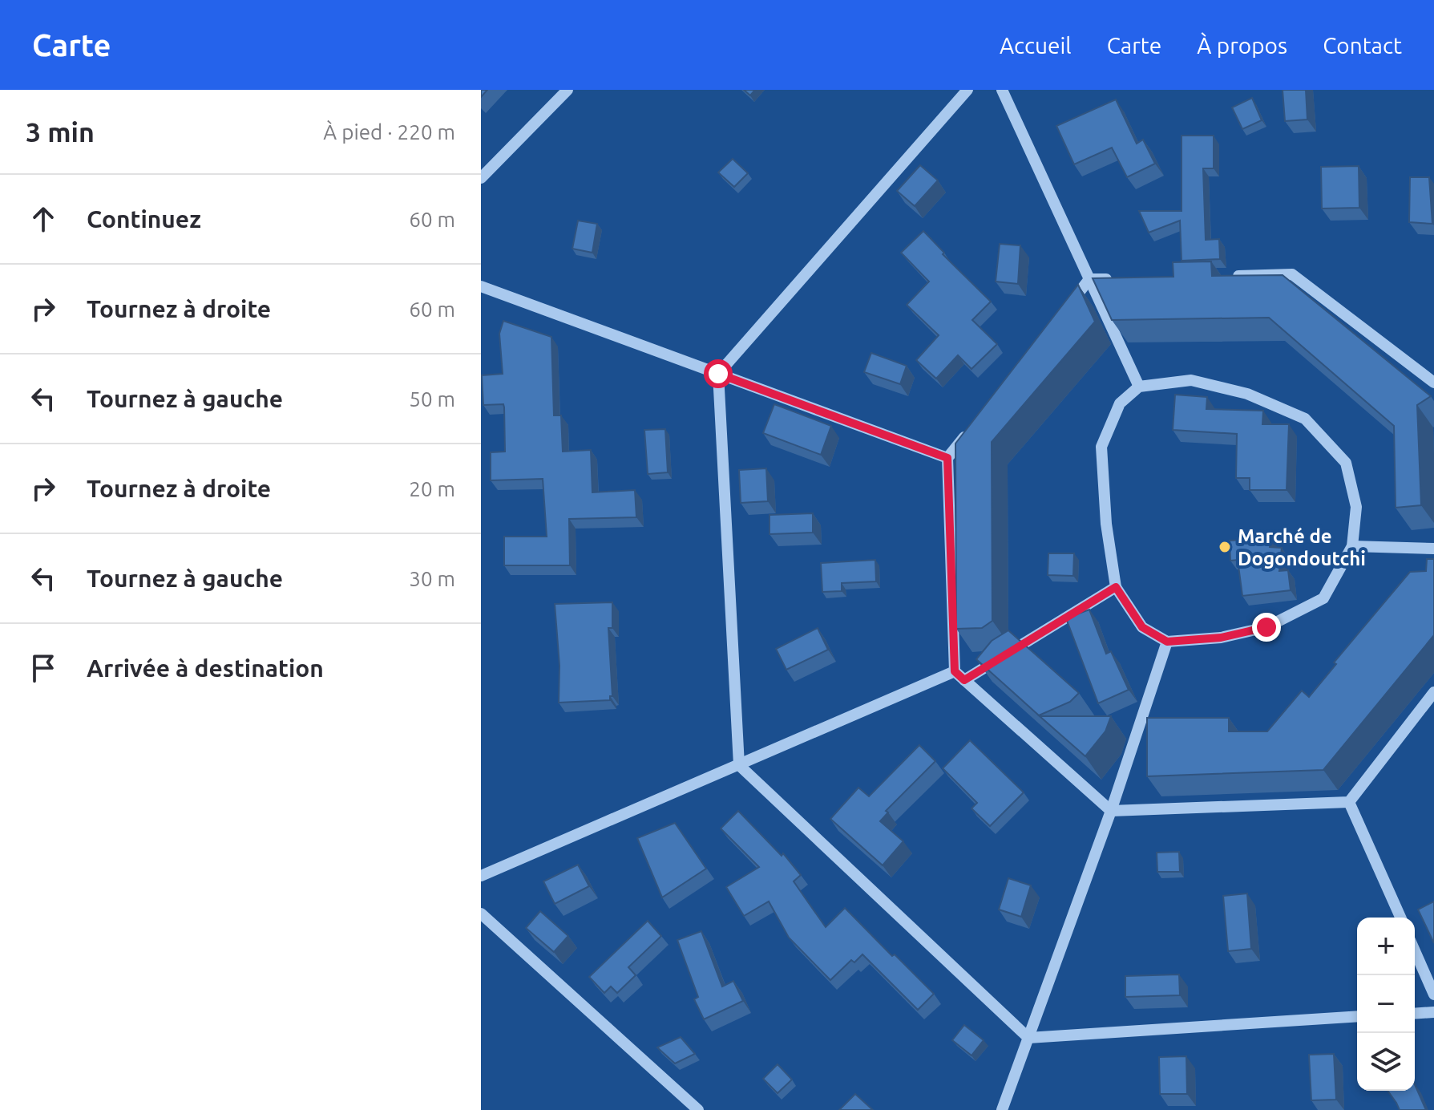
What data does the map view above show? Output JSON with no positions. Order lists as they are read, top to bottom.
{
  "places": ["Marché de Dogondoutchi"],
  "page": {
    "header": "Carte",
    "nav": [
      "Accueil",
      "Carte",
      "À propos",
      "Contact"
    ],
    "heading": ["3 min", "À pied · 220 m"],
    "list": [
      ["Continuez", "60 m"],
      ["Tournez à droite", "60 m"],
      ["Tournez à gauche", "50 m"],
      ["Tournez à droite", "20 m"],
      ["Tournez à gauche", "30 m"],
      "Arrivée à destination"
    ],
    "map_buttons": ["+", "−"]
  }
}
